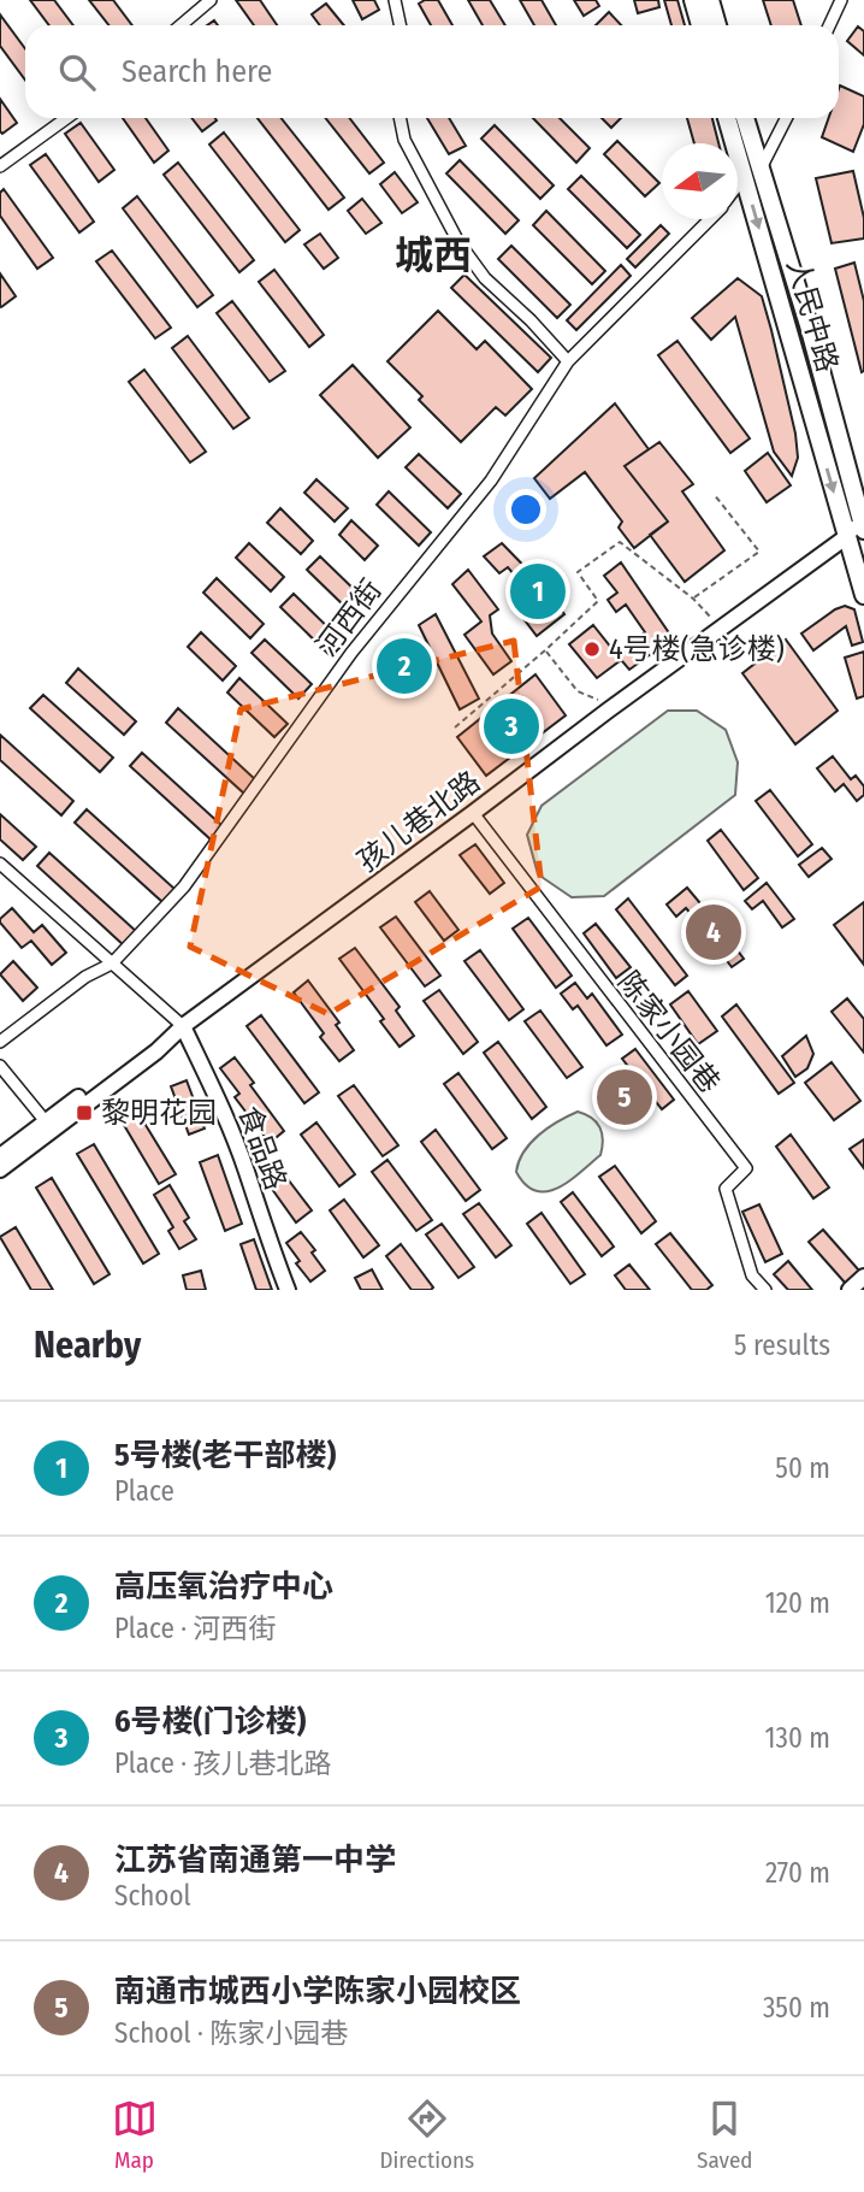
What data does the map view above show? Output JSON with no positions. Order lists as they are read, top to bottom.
{
  "streets": {
    "main road": ["人民中路", "孩儿巷北路", "食品路"],
    "street": ["河西街", "陈家小园巷"]
  },
  "crossings": [
    ["人民中路", "河西街"],
    ["人民中路", "孩儿巷北路"],
    ["孩儿巷北路", "陈家小园巷"],
    ["孩儿巷北路", "食品路"]
  ],
  "districts": ["城西"],
  "places": {
    "other": ["4号楼(急诊楼)"],
    "transit": ["黎明花园"]
  },
  "north": "left",
  "page": {
    "search": "Search here",
    "pins": [
      "1",
      "2",
      "3",
      "4",
      "5"
    ],
    "heading": ["Nearby", "5 results"],
    "list": [
      {
        "mark": "1",
        "name": "5号楼(老干部楼)",
        "note": "Place",
        "value": "50 m"
      },
      {
        "mark": "2",
        "name": "高压氧治疗中心",
        "note": "Place · 河西街",
        "value": "120 m"
      },
      {
        "mark": "3",
        "name": "6号楼(门诊楼)",
        "note": "Place · 孩儿巷北路",
        "value": "130 m"
      },
      {
        "mark": "4",
        "name": "江苏省南通第一中学",
        "note": "School",
        "value": "270 m"
      },
      {
        "mark": "5",
        "name": "南通市城西小学陈家小园校区",
        "note": "School · 陈家小园巷",
        "value": "350 m"
      }
    ],
    "nav": ["Map", "Directions", "Saved"]
  }
}
